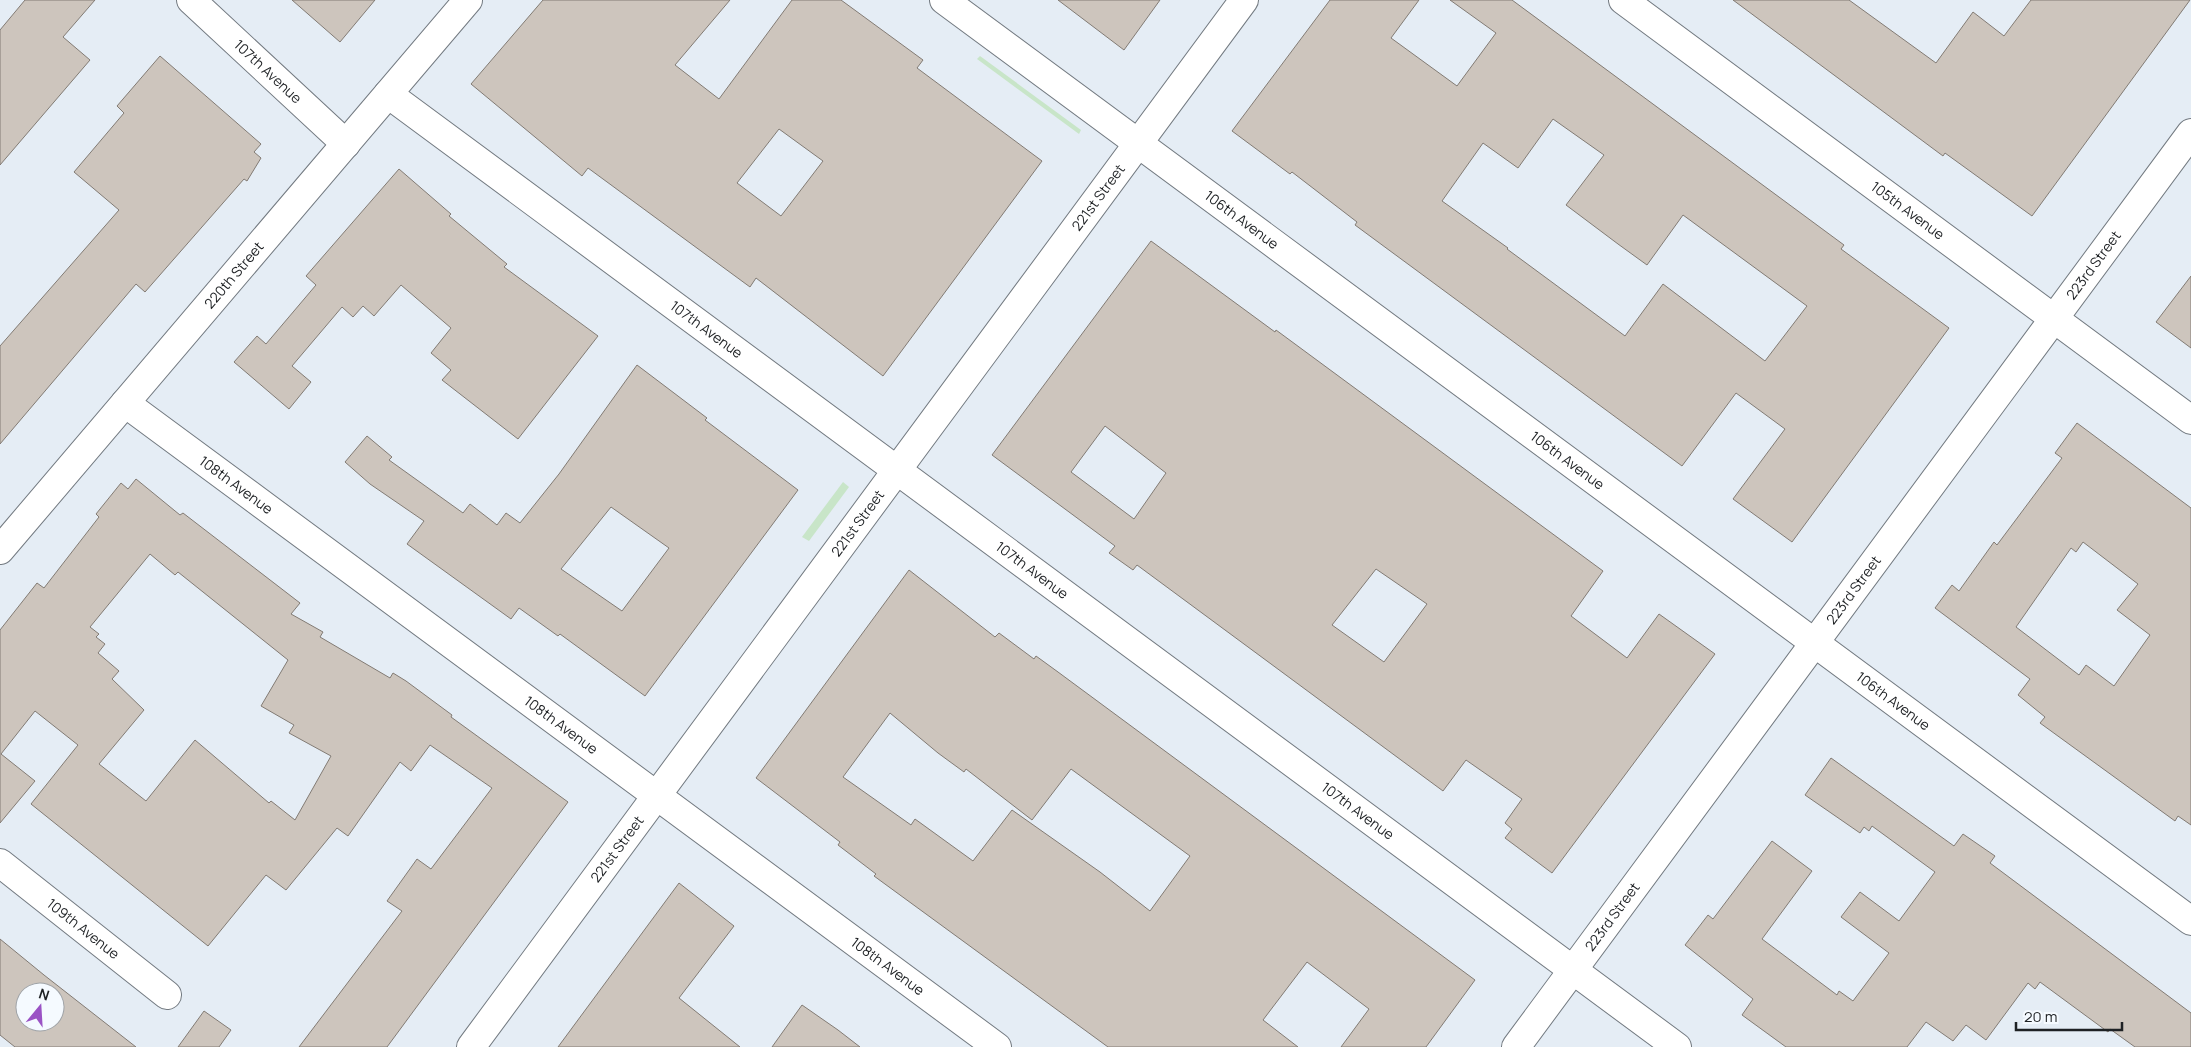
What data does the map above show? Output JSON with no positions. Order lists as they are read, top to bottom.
{
  "streets": {
    "street": [
      "107th Avenue",
      "221st Street",
      "105th Avenue",
      "106th Avenue",
      "223rd Street",
      "220th Street",
      "108th Avenue",
      "109th Avenue"
    ]
  },
  "crossings": [
    ["107th Avenue", "221st Street"],
    ["107th Avenue", "223rd Street"],
    ["107th Avenue", "220th Street"],
    ["221st Street", "106th Avenue"],
    ["221st Street", "108th Avenue"],
    ["105th Avenue", "223rd Street"],
    ["106th Avenue", "223rd Street"],
    ["220th Street", "108th Avenue"]
  ],
  "scale_bar": "20 m",
  "north": "top"
}
